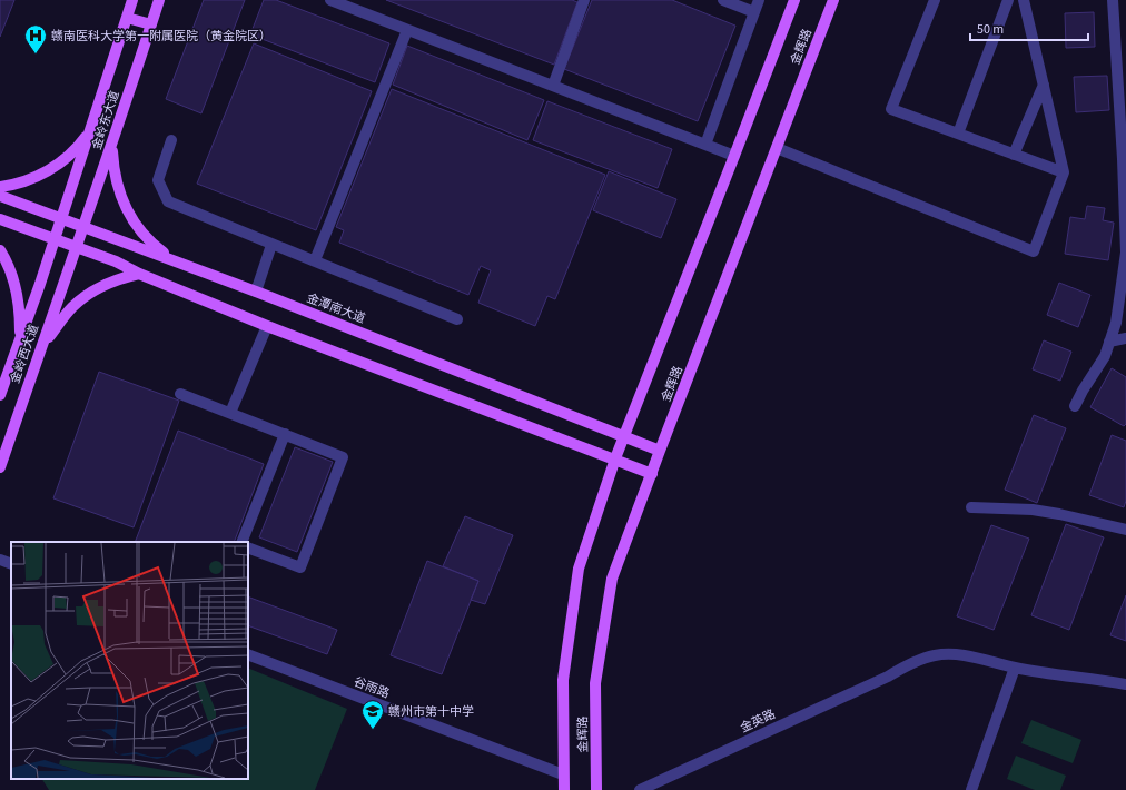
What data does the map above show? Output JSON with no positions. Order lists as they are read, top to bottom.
{
  "streets": {
    "main road": [
      "金辉路",
      "金岭东大道",
      "金潭南大道",
      "金岭西大道"
    ],
    "street": ["谷雨路", "金英路"]
  },
  "crossings": [
    ["金辉路", "金潭南大道"],
    ["金辉路", "谷雨路"],
    ["金岭东大道", "金潭南大道"],
    ["金岭东大道", "金岭西大道"]
  ],
  "places": {
    "hospital": ["赣南医科大学第一附属医院（黄金院区）"],
    "school or university": ["赣州市第十中学"]
  },
  "scale_bar": "50 m"
}
